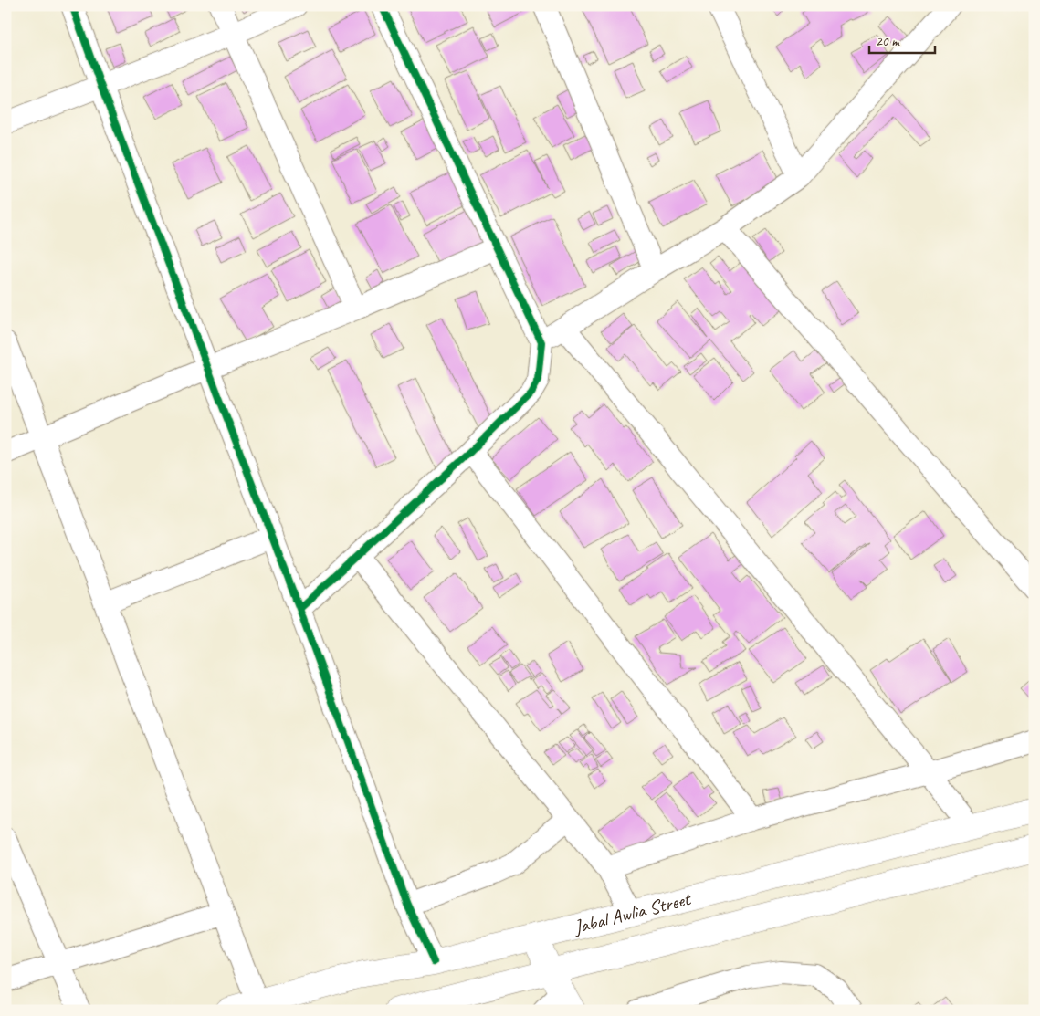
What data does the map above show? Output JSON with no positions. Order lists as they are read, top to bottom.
{
  "streets": {
    "main road": ["Jabal Awlia Street"]
  },
  "scale_bar": "20 m"
}
